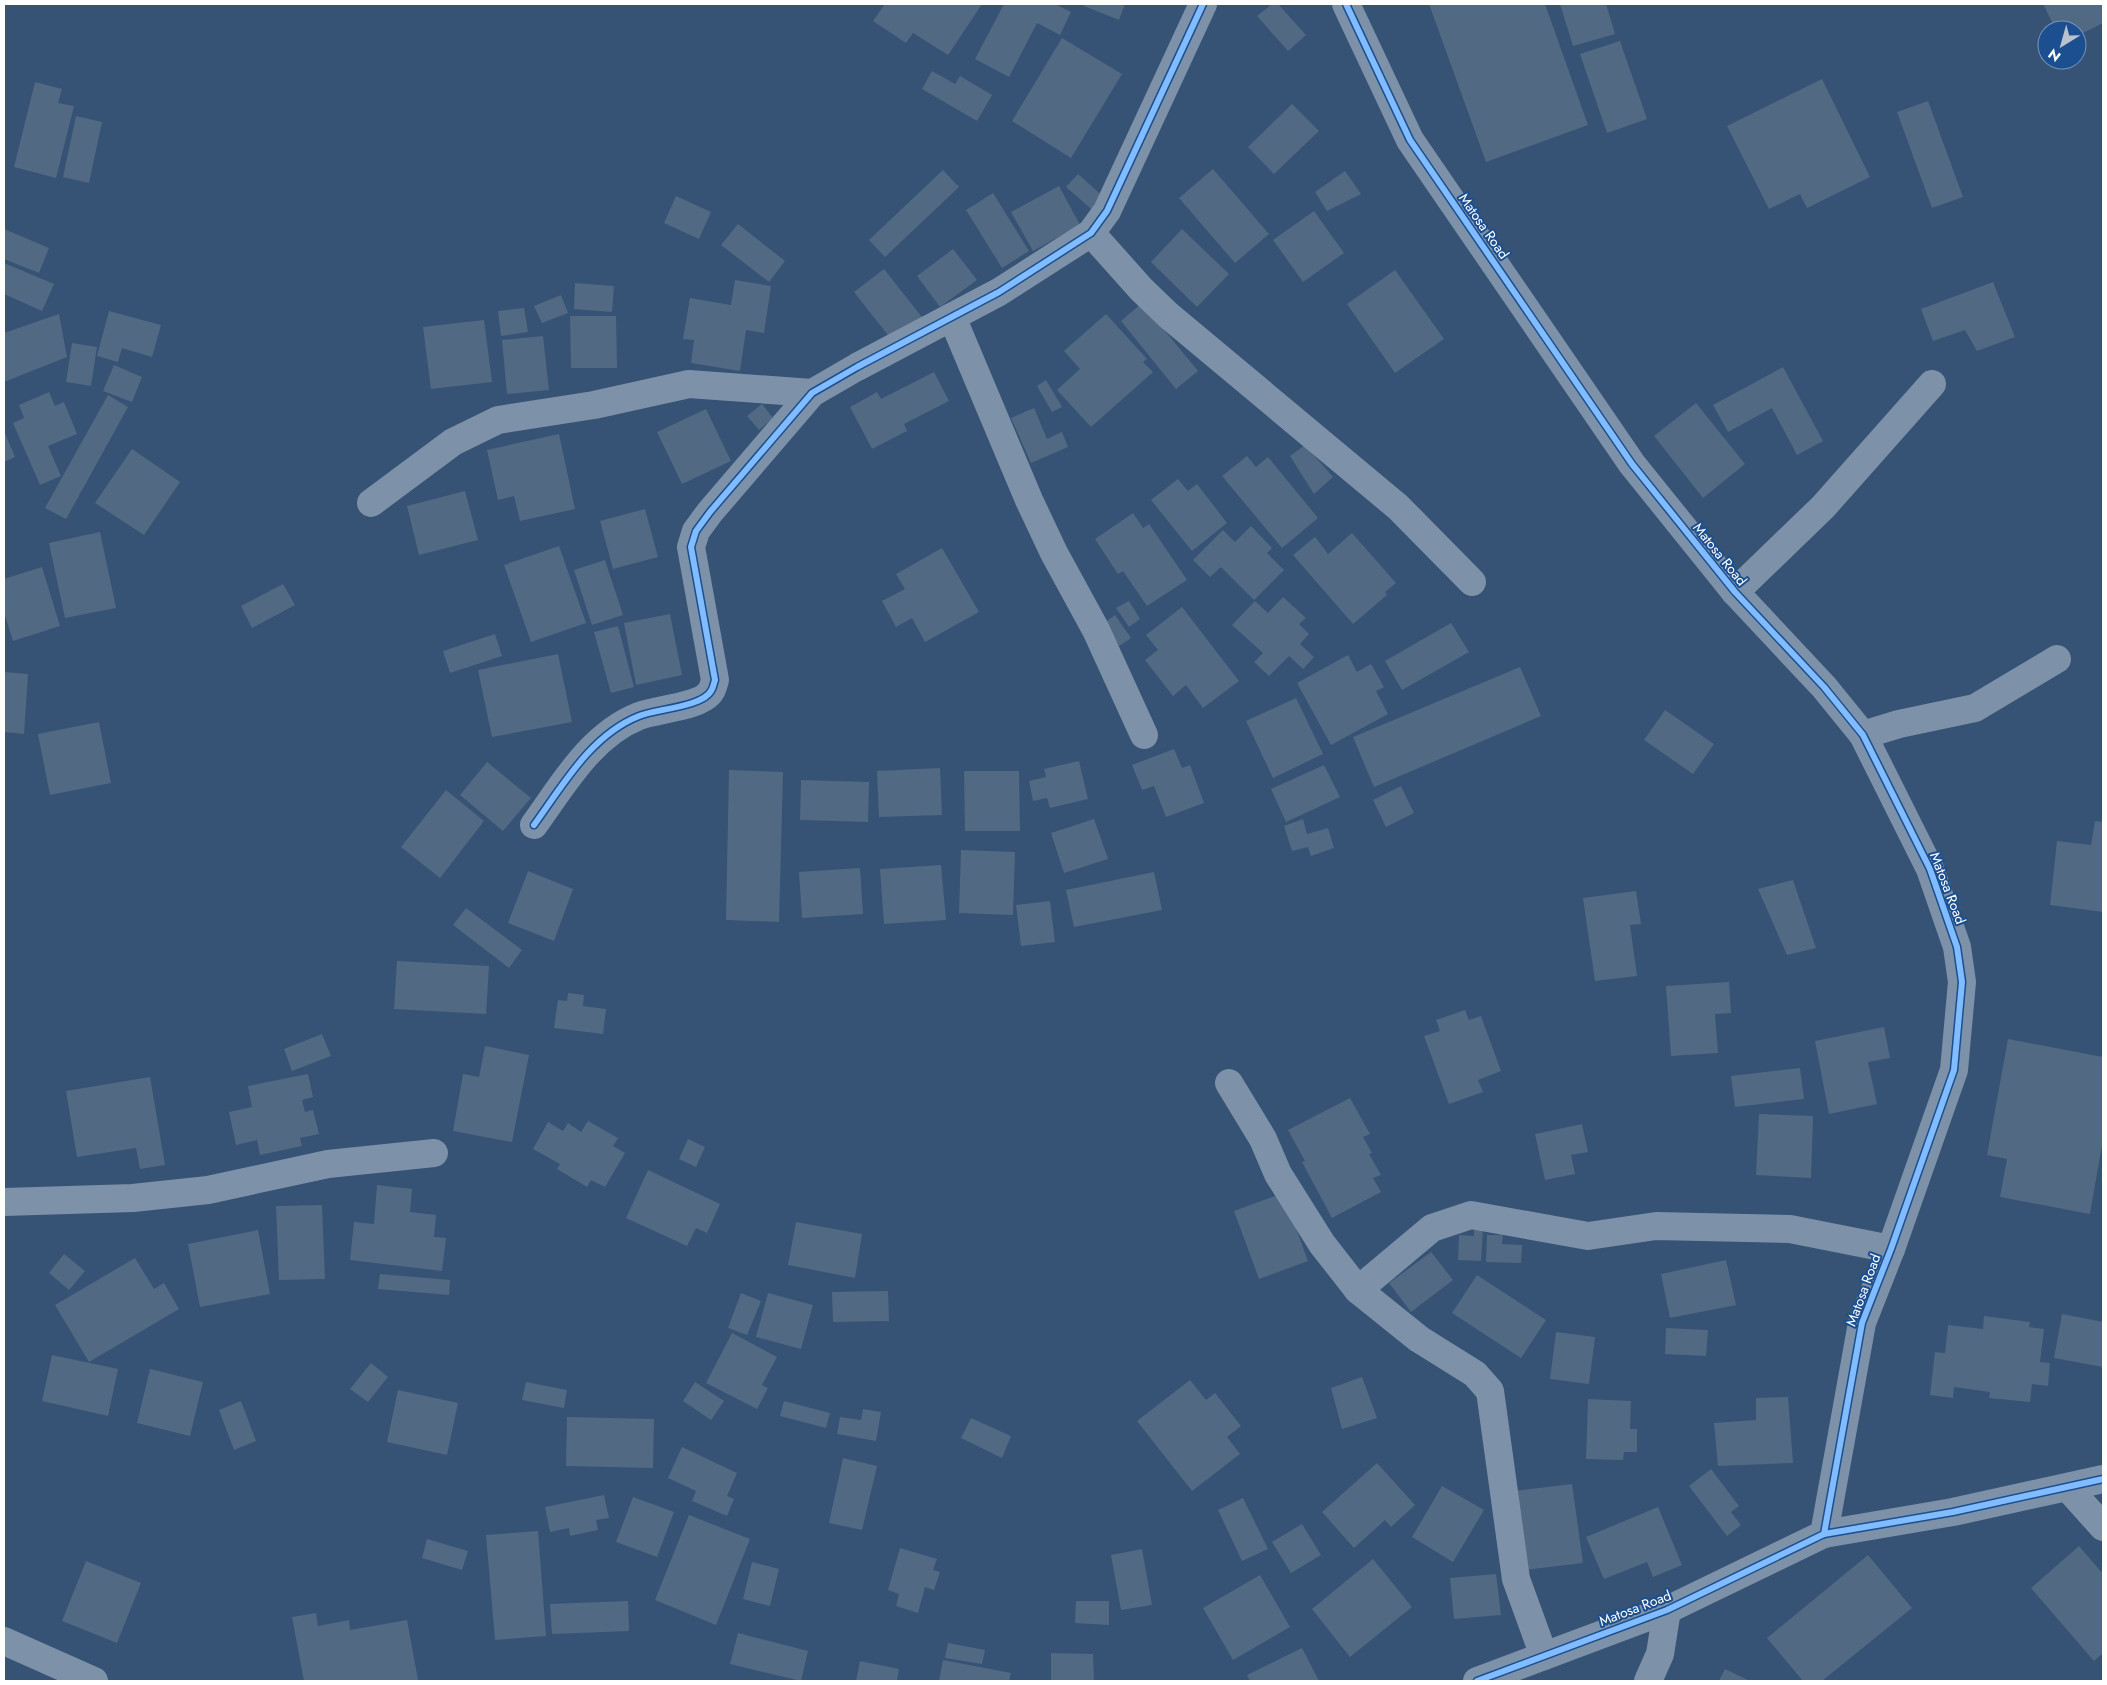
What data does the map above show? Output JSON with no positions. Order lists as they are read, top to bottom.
{
  "streets": {
    "street": ["Matosa Road"]
  },
  "north": "bottom left"
}
